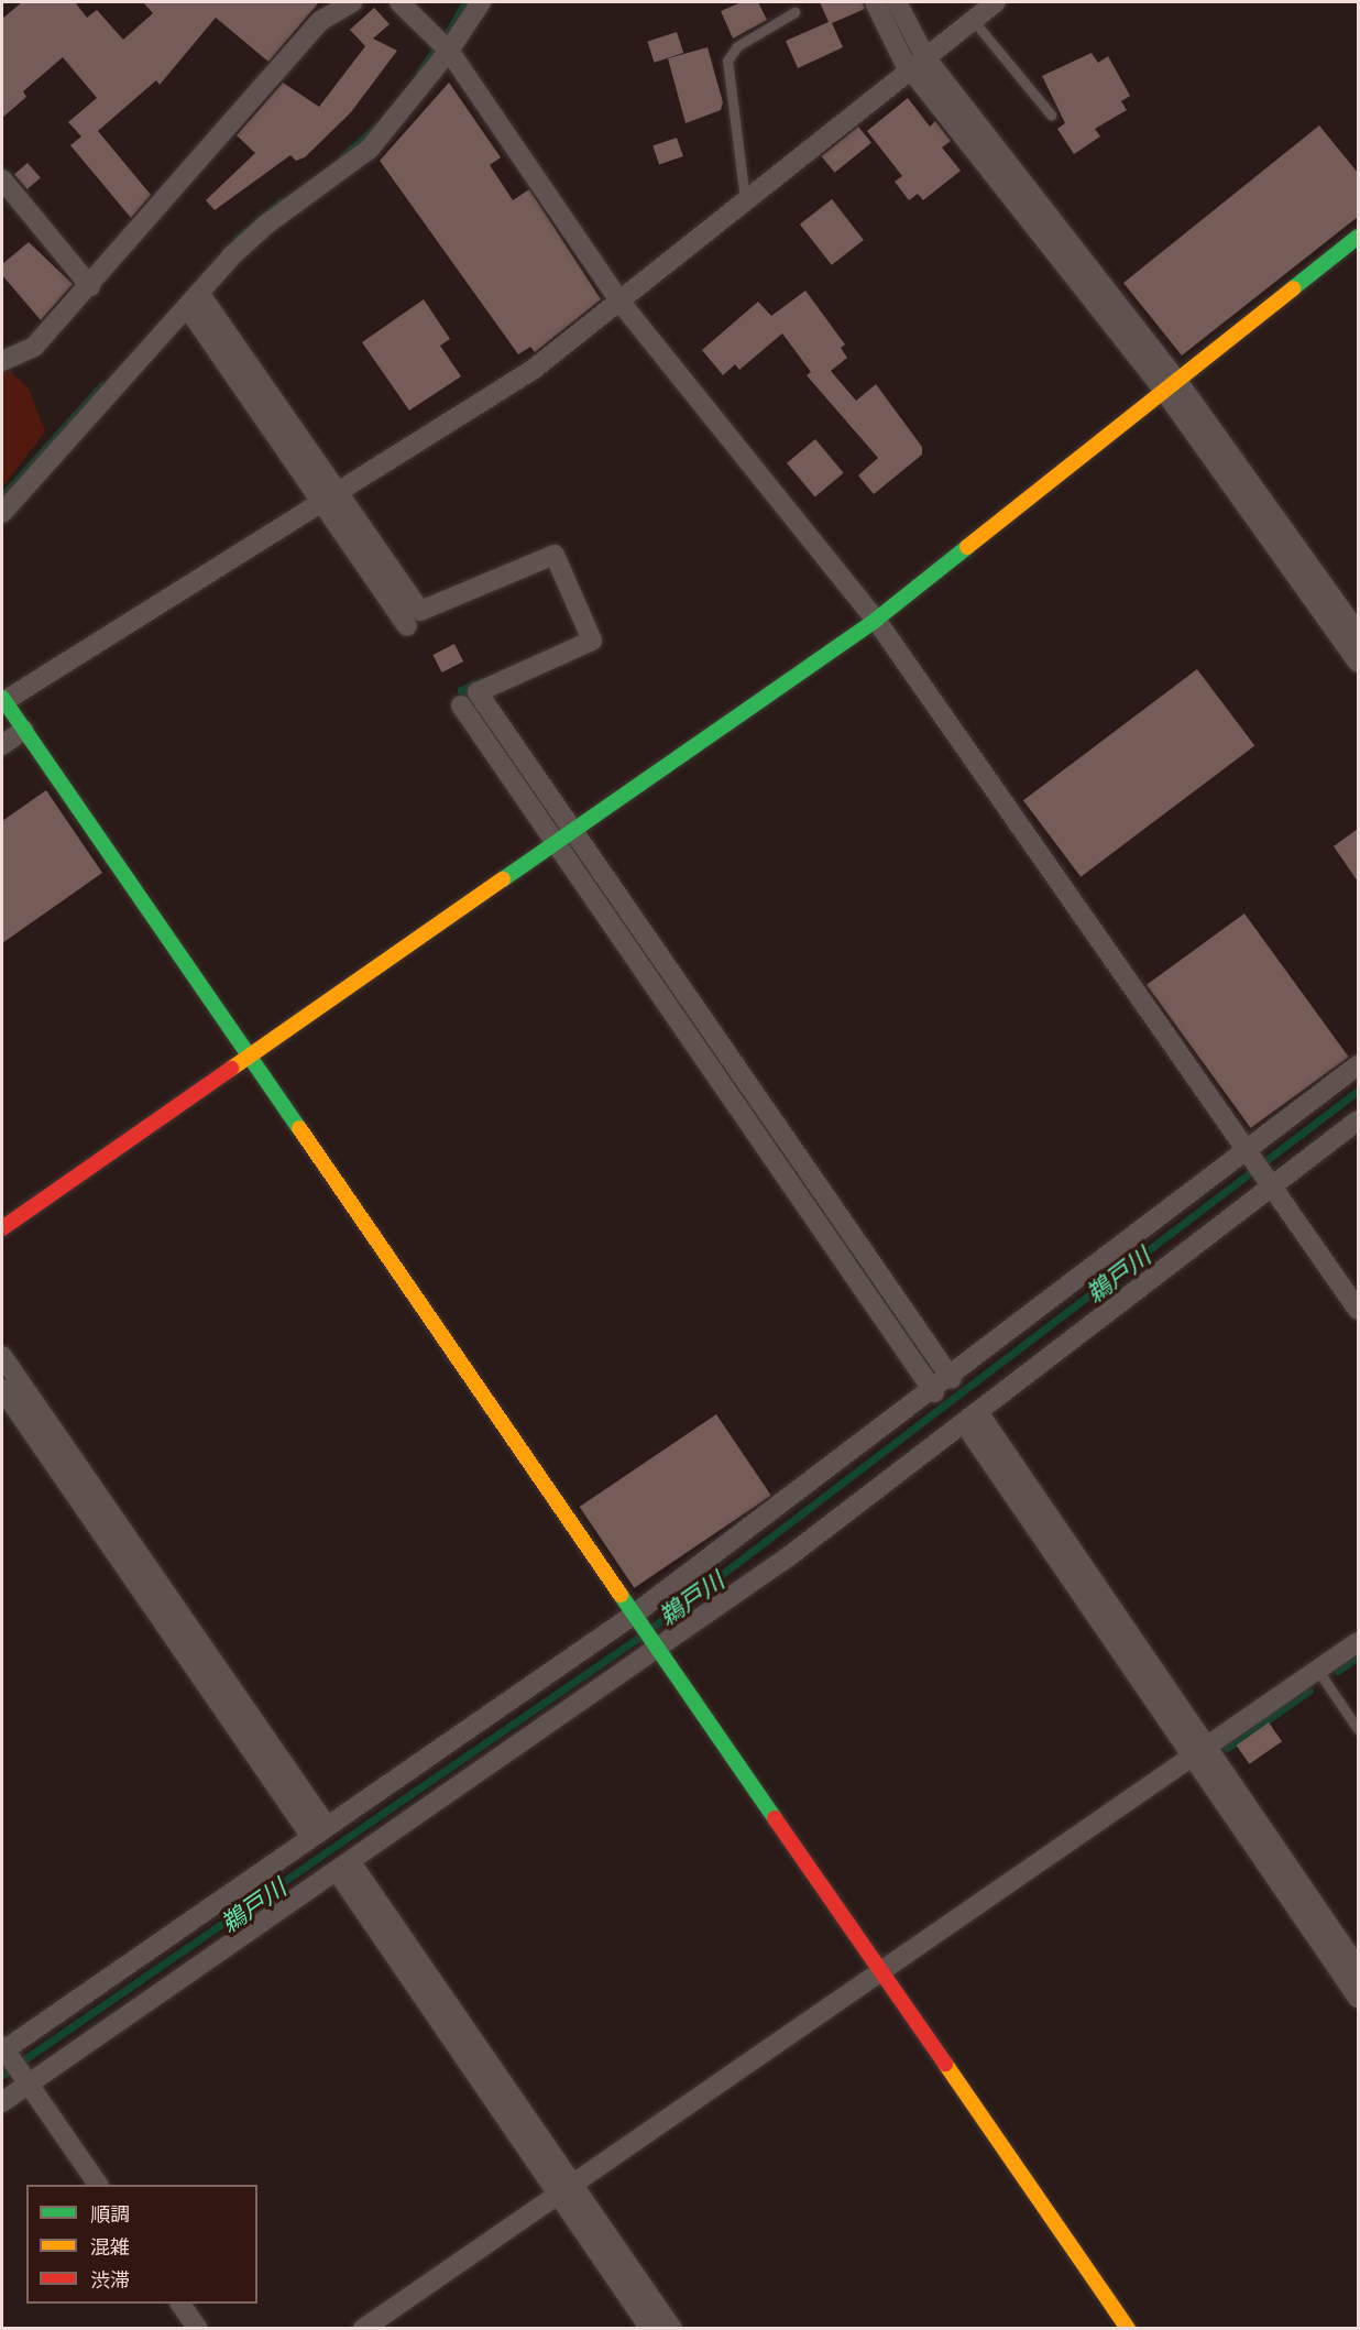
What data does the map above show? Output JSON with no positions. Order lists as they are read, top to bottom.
{
  "water": ["鵜戸川"],
  "legend": ["順調", "混雑", "渋滞"]
}
